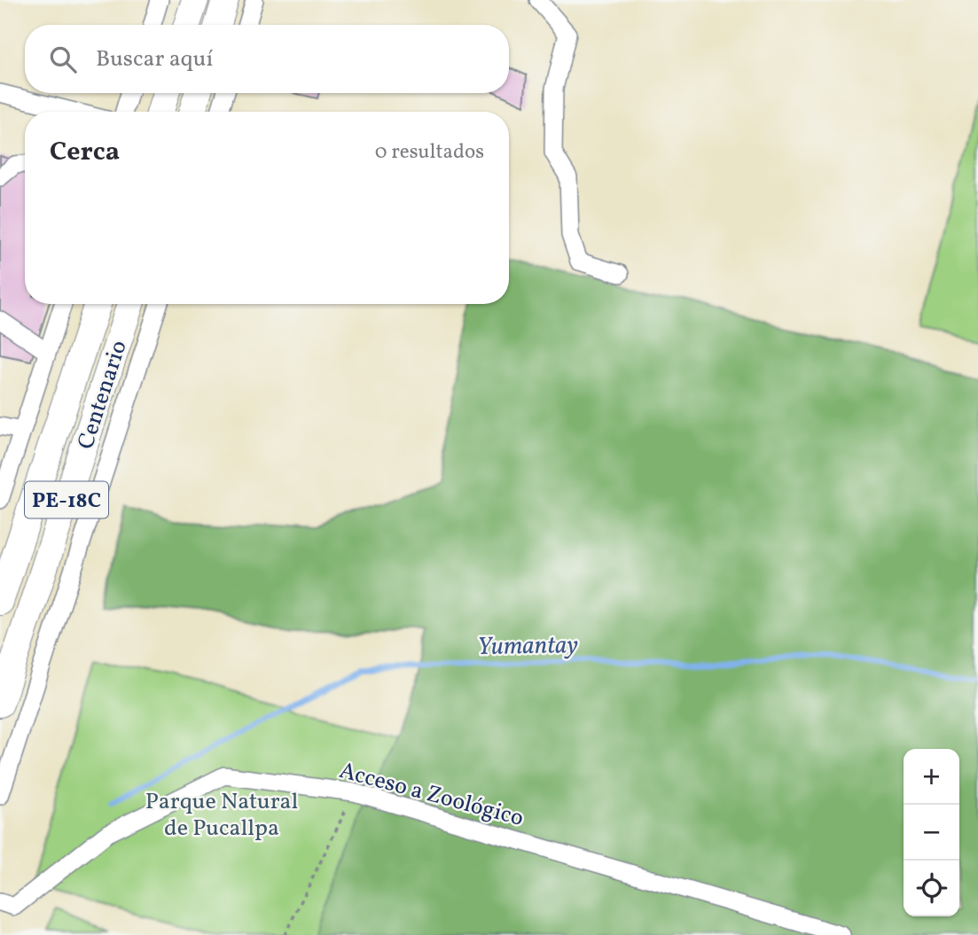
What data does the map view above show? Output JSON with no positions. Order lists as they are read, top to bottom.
{
  "streets": {
    "highway": ["Centenario", "PE-18C"],
    "street": ["Acceso a Zoológico"]
  },
  "water": ["Yumantay"],
  "parks": ["Parque Natural de Pucallpa"],
  "page": {
    "search": "Buscar aquí",
    "heading": ["Cerca", "0 resultados"],
    "map_buttons": ["+", "−"]
  }
}
